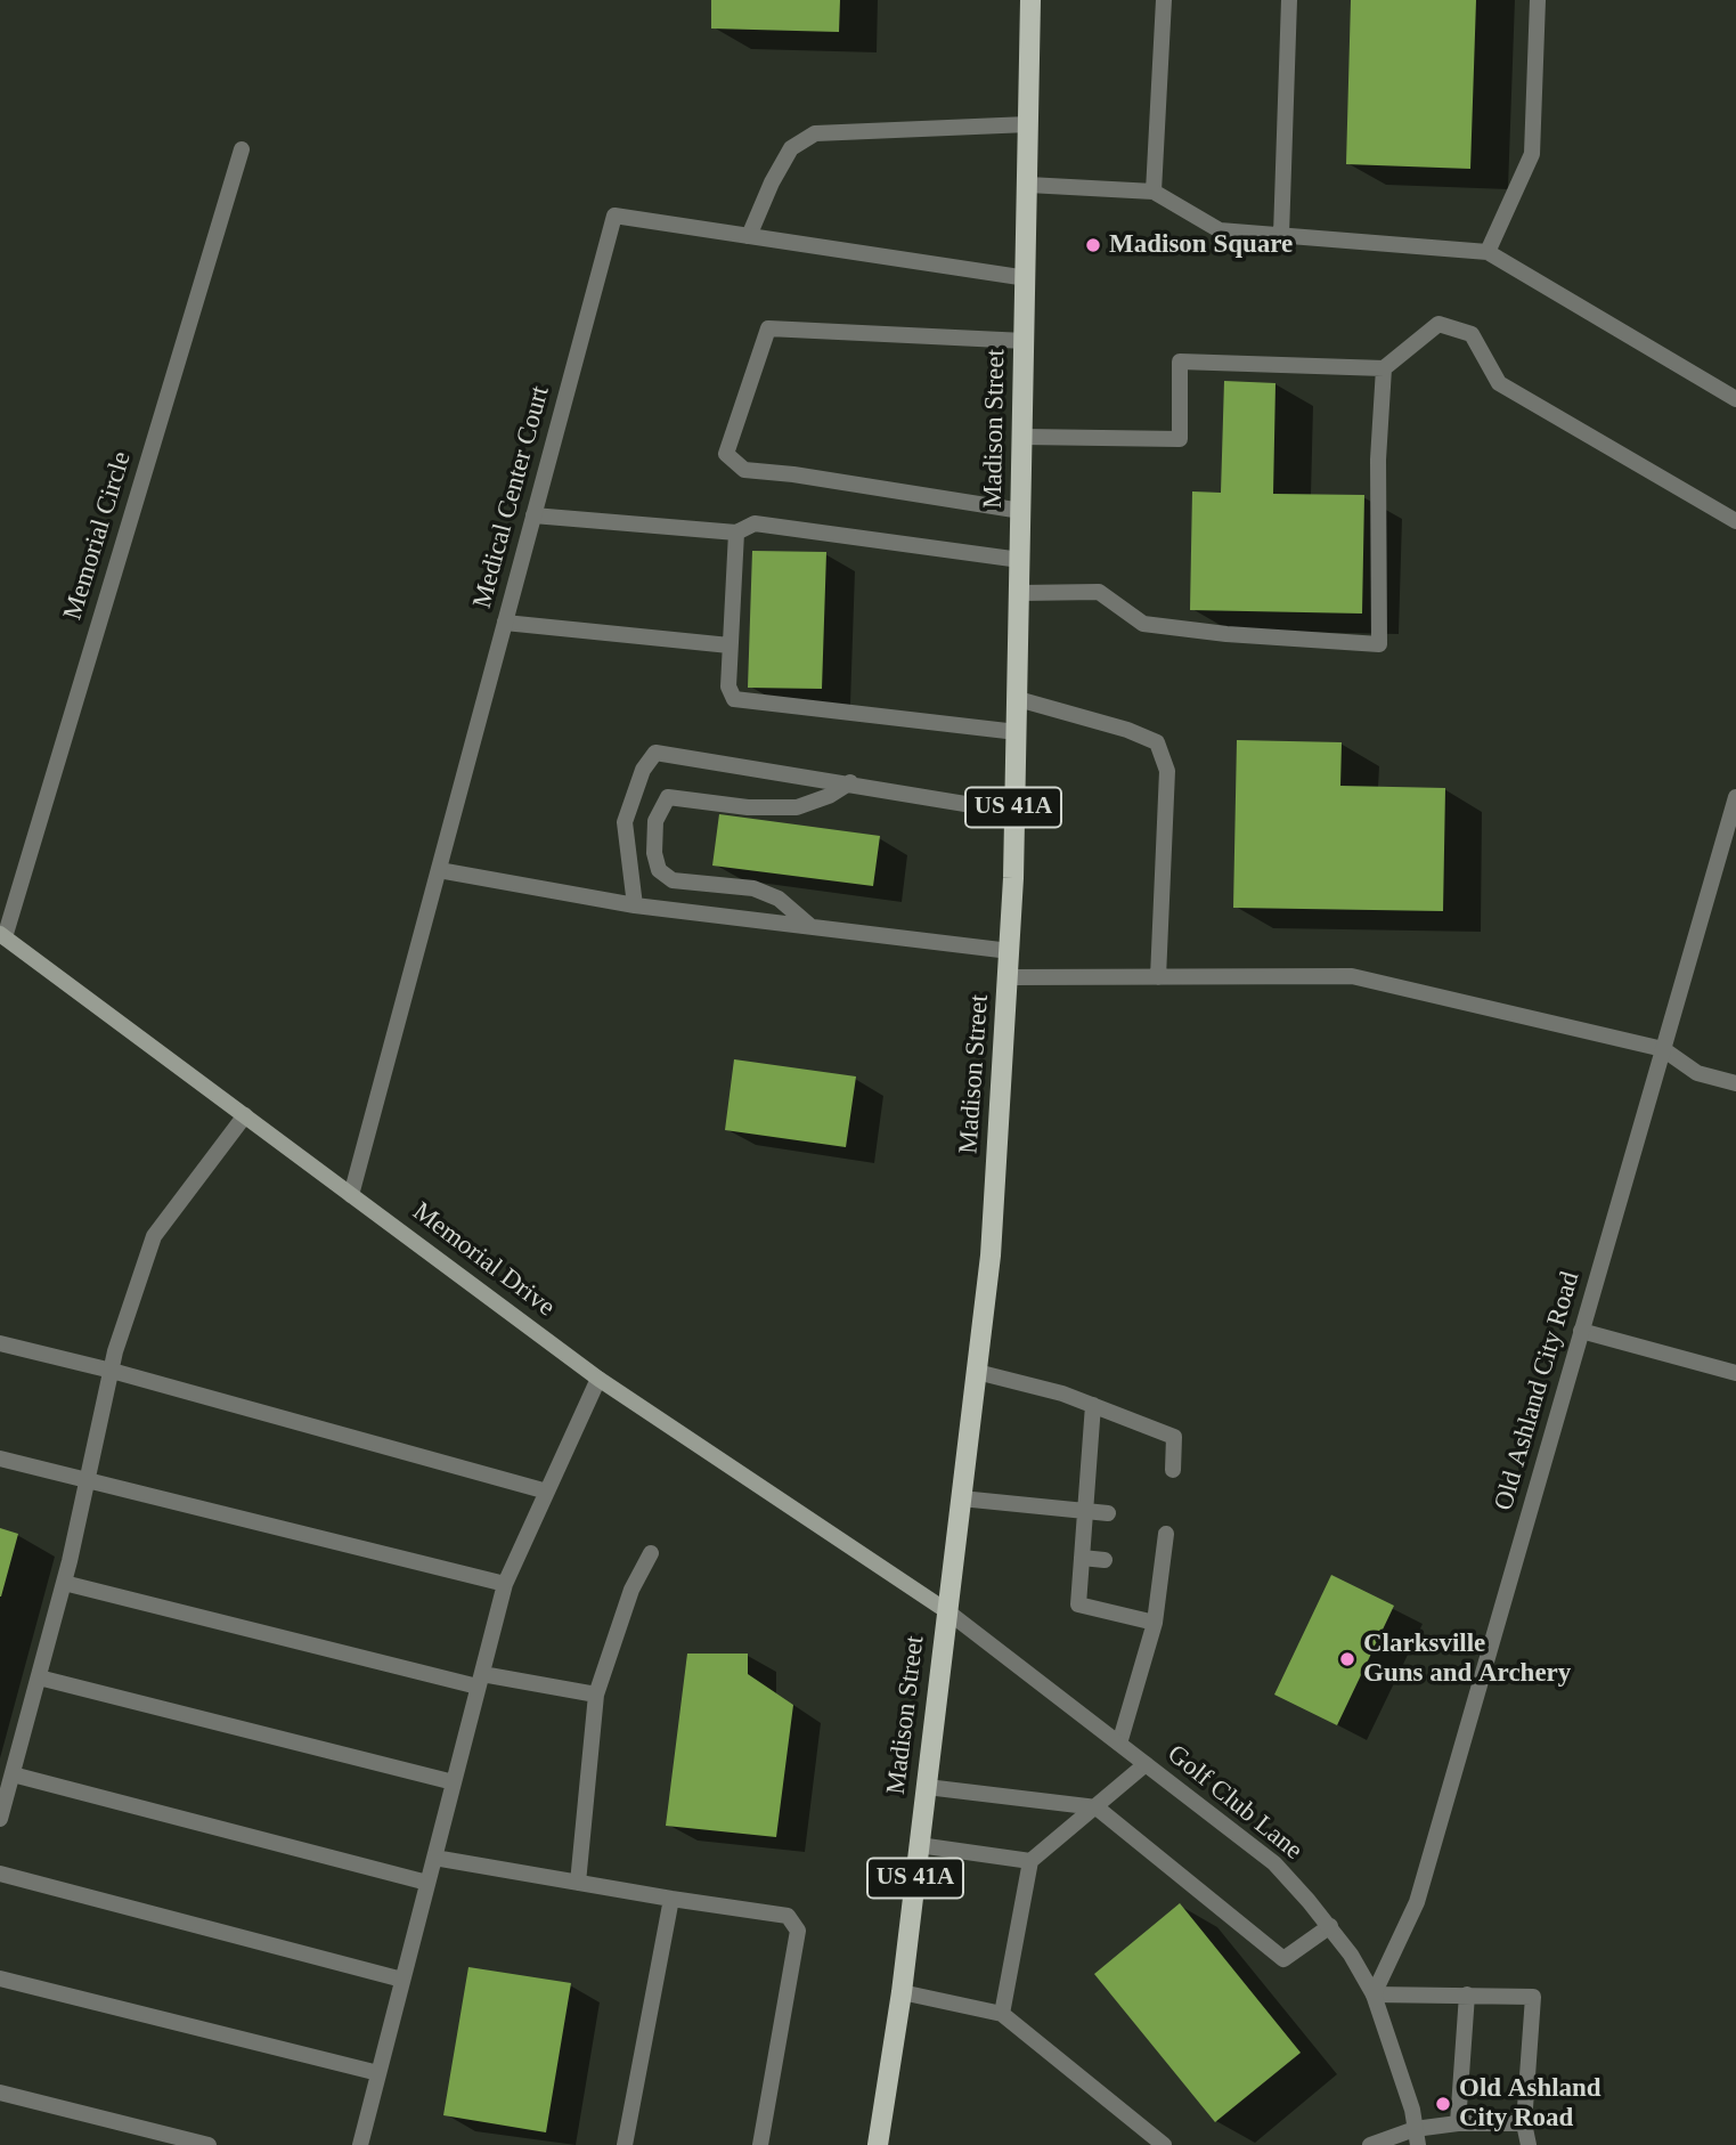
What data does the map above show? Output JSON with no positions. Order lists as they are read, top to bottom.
{
  "streets": {
    "main road": ["Madison Street", "US 41A", "Memorial Drive"],
    "street": [
      "Medical Center Court",
      "Memorial Circle",
      "Old Ashland City Road",
      "Golf Club Lane"
    ]
  },
  "crossings": [
    ["Madison Street", "Medical Center Court"],
    ["Madison Street", "Memorial Drive"],
    ["Madison Street", "Golf Club Lane"],
    ["Medical Center Court", "Memorial Drive"],
    ["Memorial Circle", "Memorial Drive"],
    ["Memorial Drive", "Golf Club Lane"],
    ["Old Ashland City Road", "Golf Club Lane"]
  ],
  "places": ["Madison Square", "Clarksville Guns and Archery", "Old Ashland City Road"]
}
